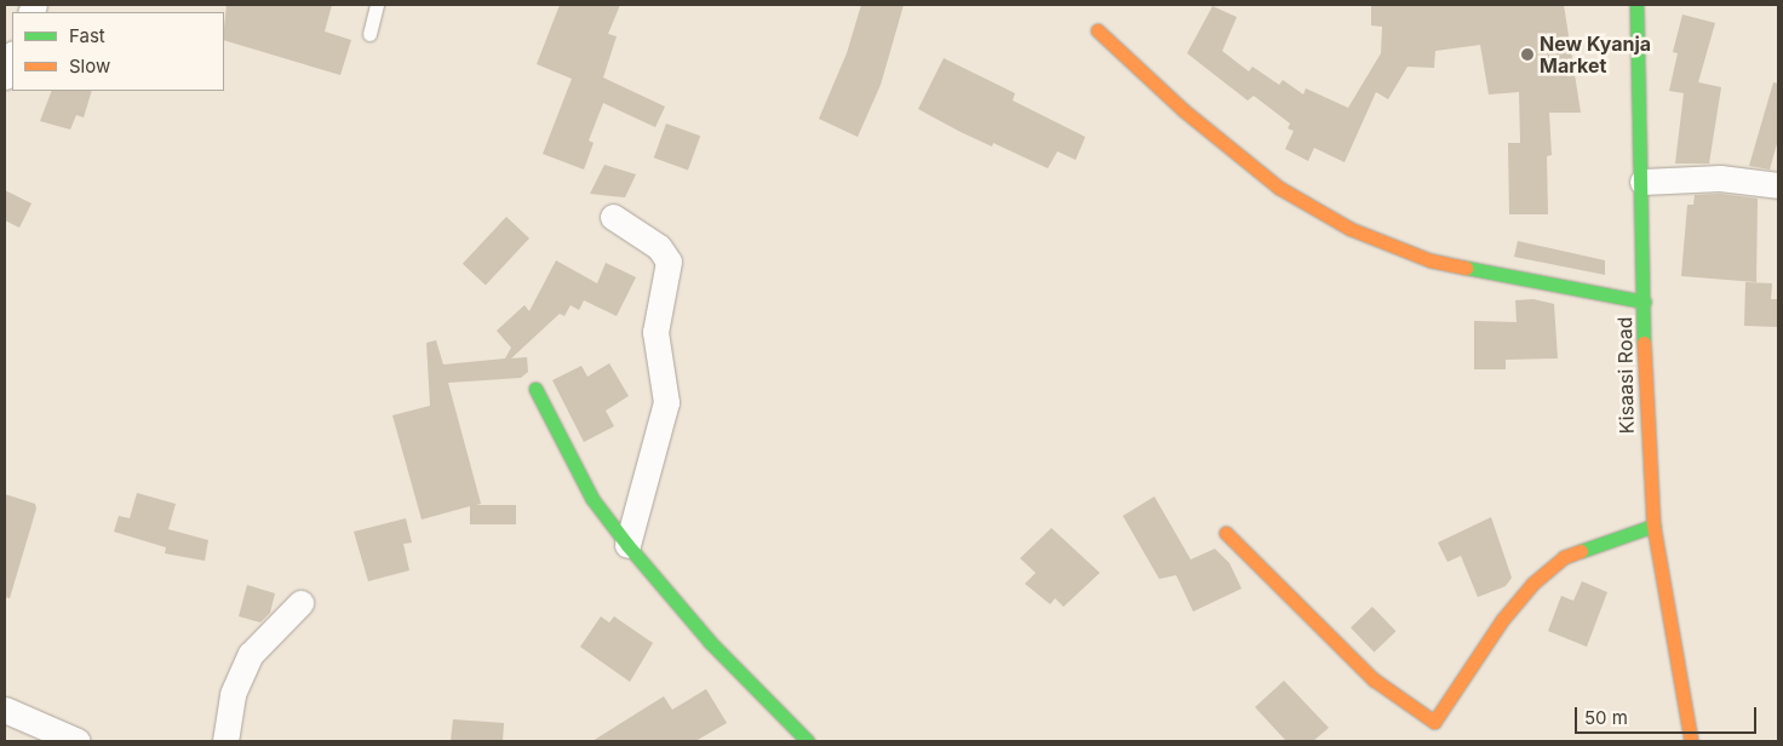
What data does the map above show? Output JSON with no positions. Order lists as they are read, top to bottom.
{
  "streets": {
    "street": ["Kisaasi Road"]
  },
  "places": ["New Kyanja Market"],
  "legend": ["Fast", "Slow"],
  "scale_bar": "50 m"
}
